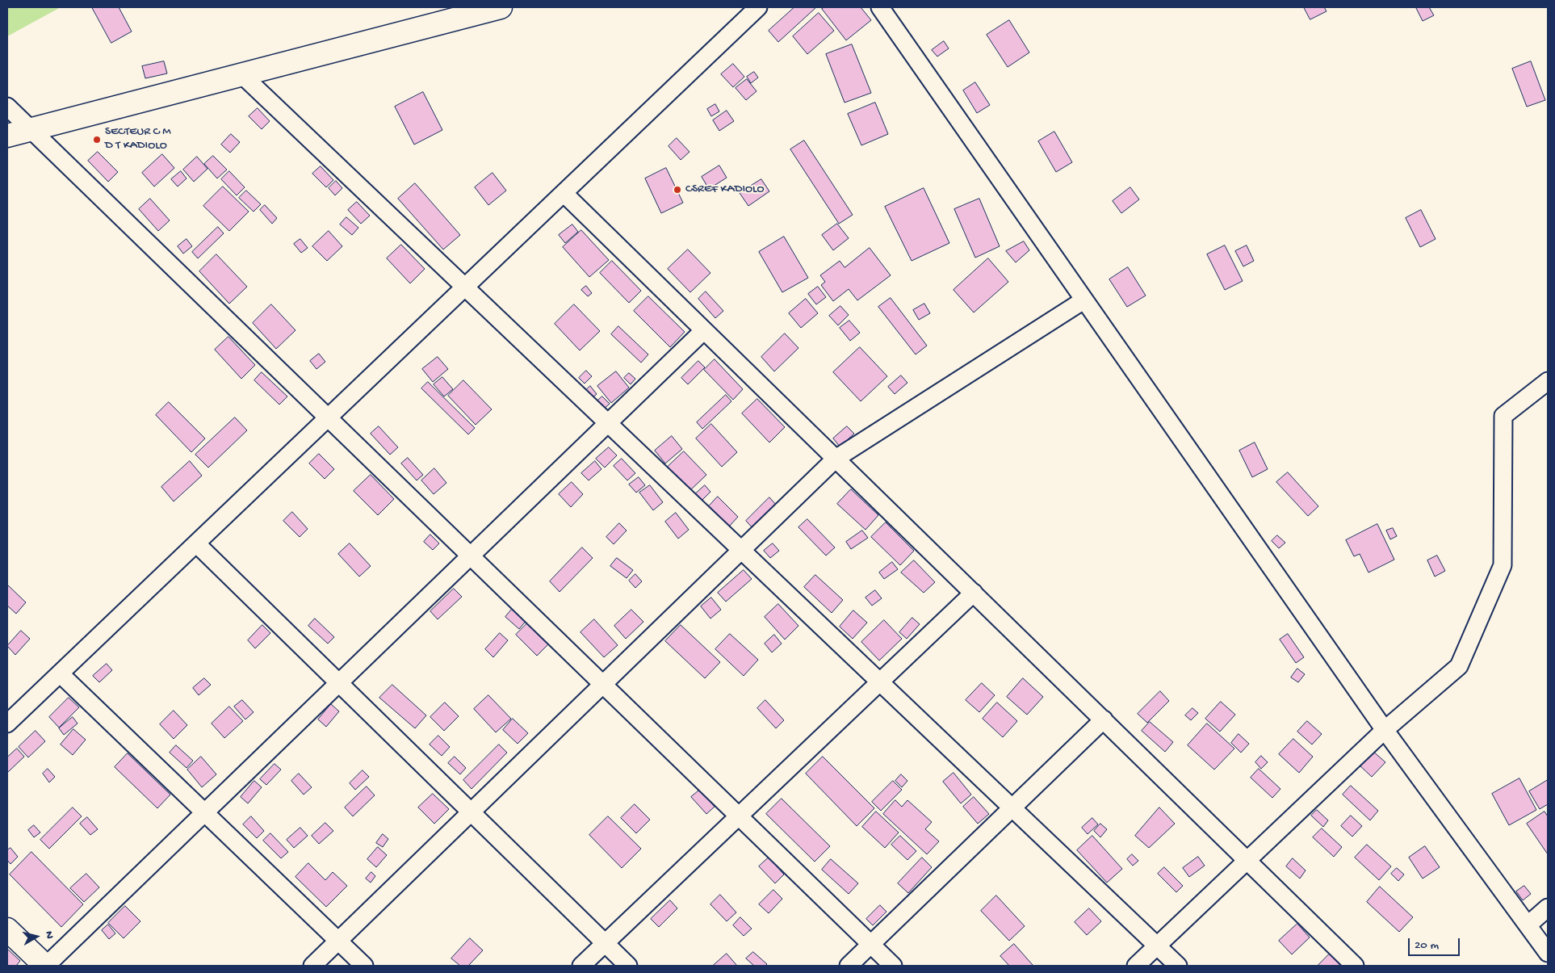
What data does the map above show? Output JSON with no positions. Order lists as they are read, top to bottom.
{
  "places": ["SECTEUR C M D T KADIOLO", "CSREF KADIOLO"],
  "scale_bar": "20 m",
  "north": "right"
}
